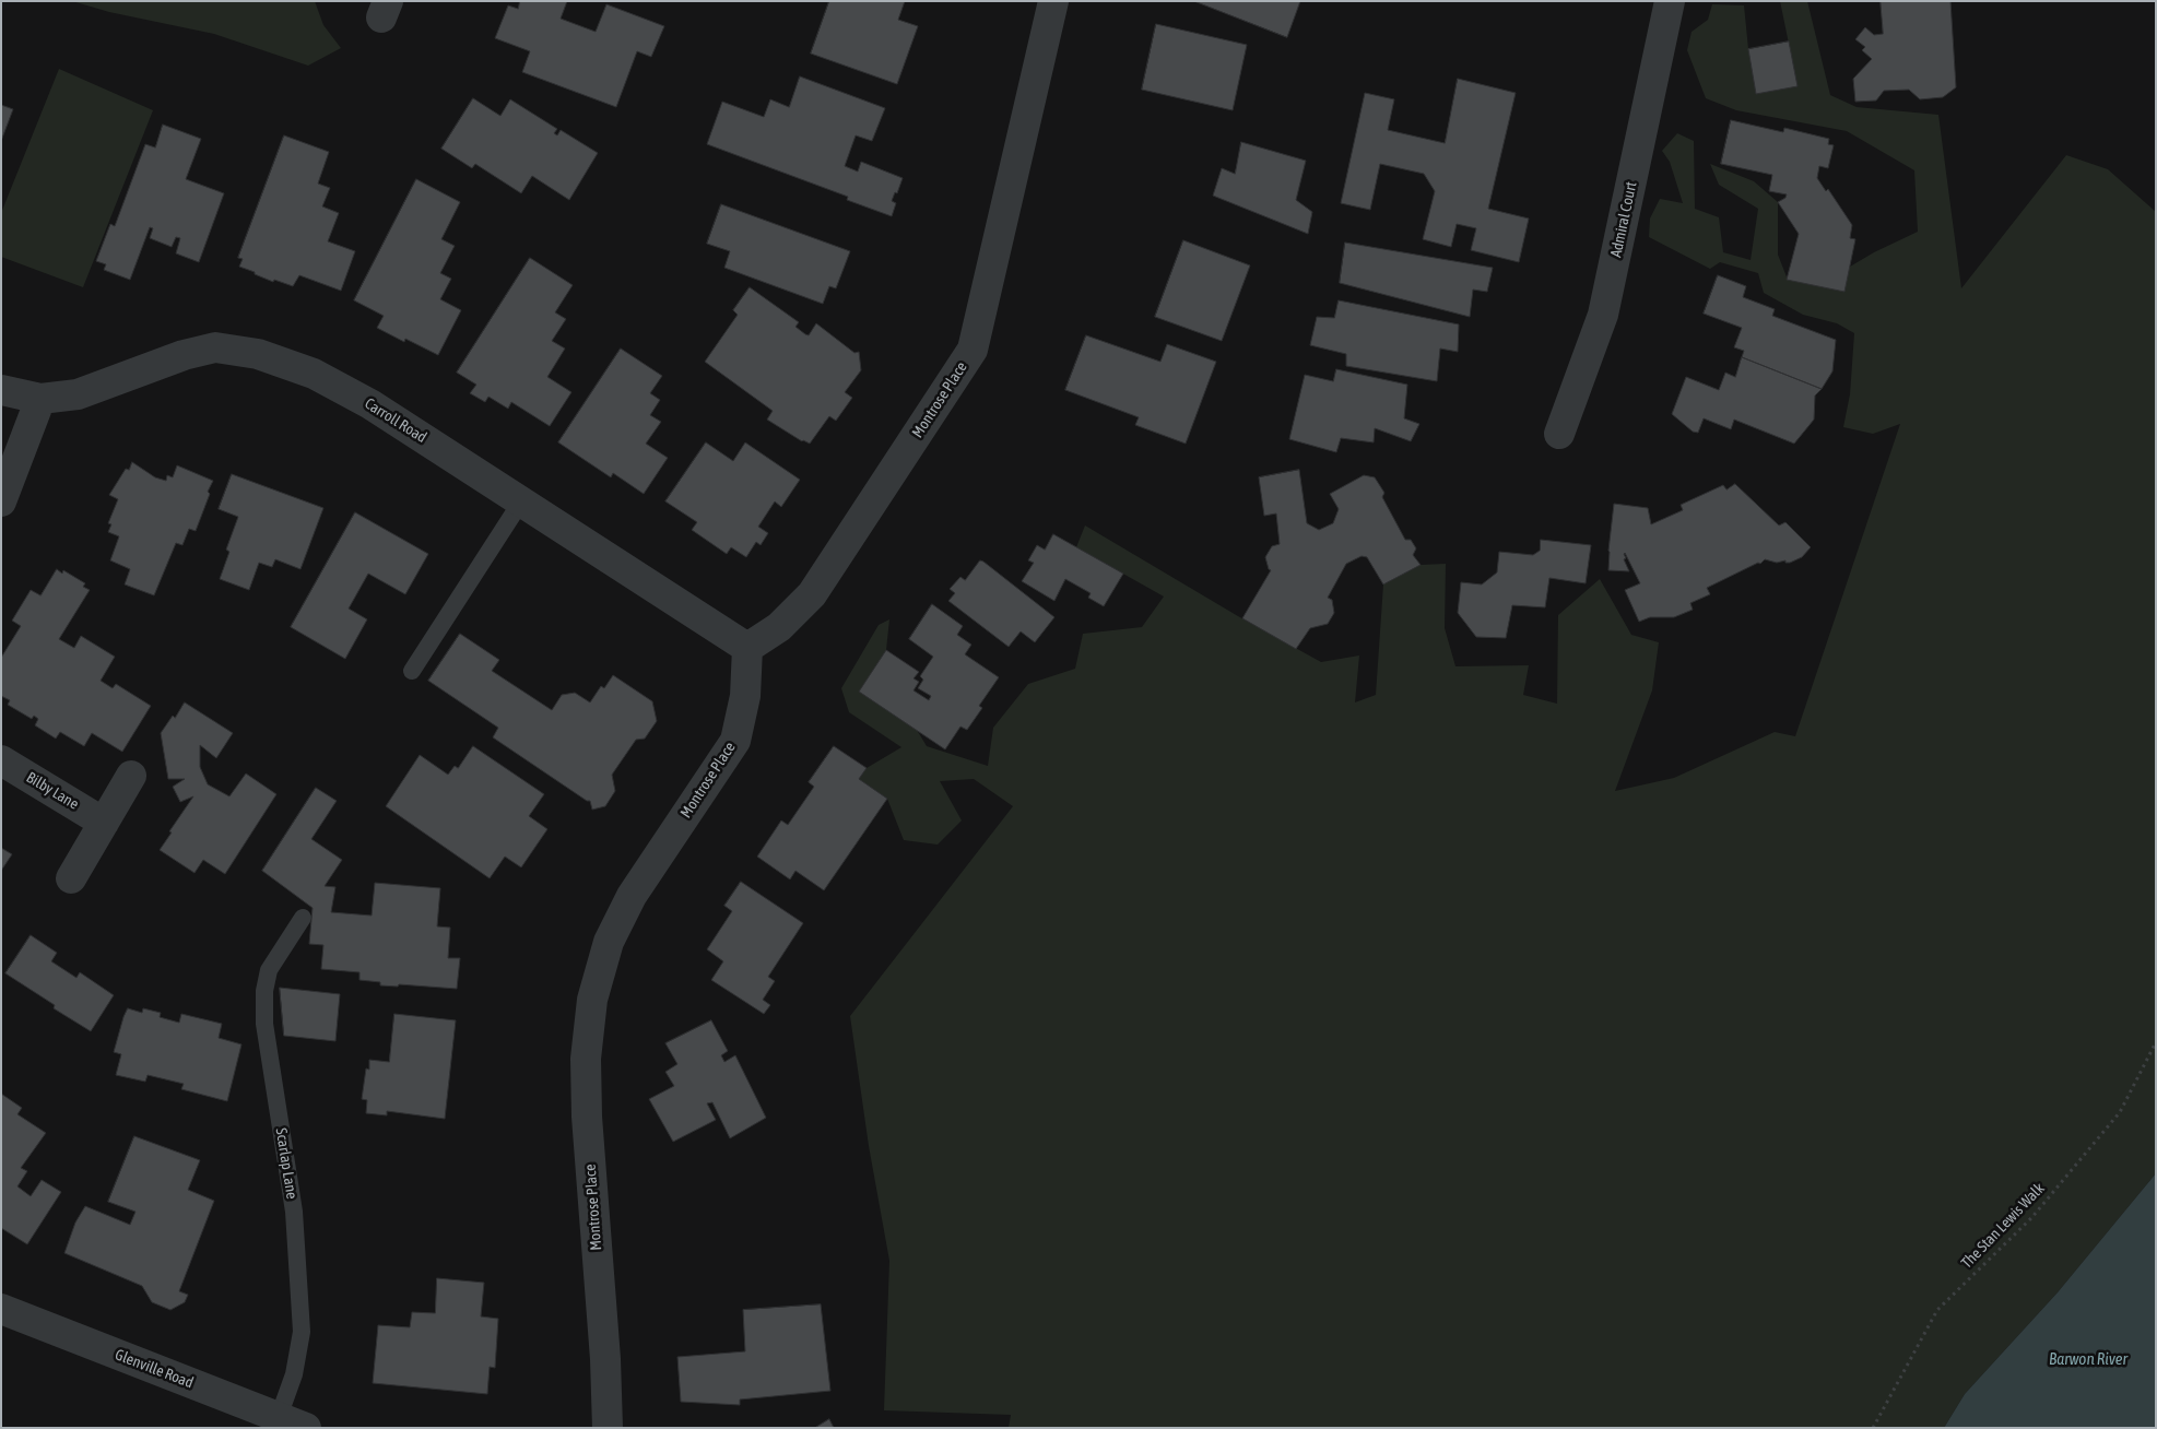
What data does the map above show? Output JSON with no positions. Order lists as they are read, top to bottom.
{
  "streets": {
    "street": [
      "Admiral Court",
      "Montrose Place",
      "Carroll Road",
      "Bilby Lane",
      "Glenville Road"
    ],
    "lane": ["Scarlap Lane"],
    "path": ["The Stan Lewis Walk"]
  },
  "crossings": [
    ["Montrose Place", "Carroll Road"],
    ["Scarlap Lane", "Glenville Road"]
  ],
  "water": ["Barwon River"]
}
